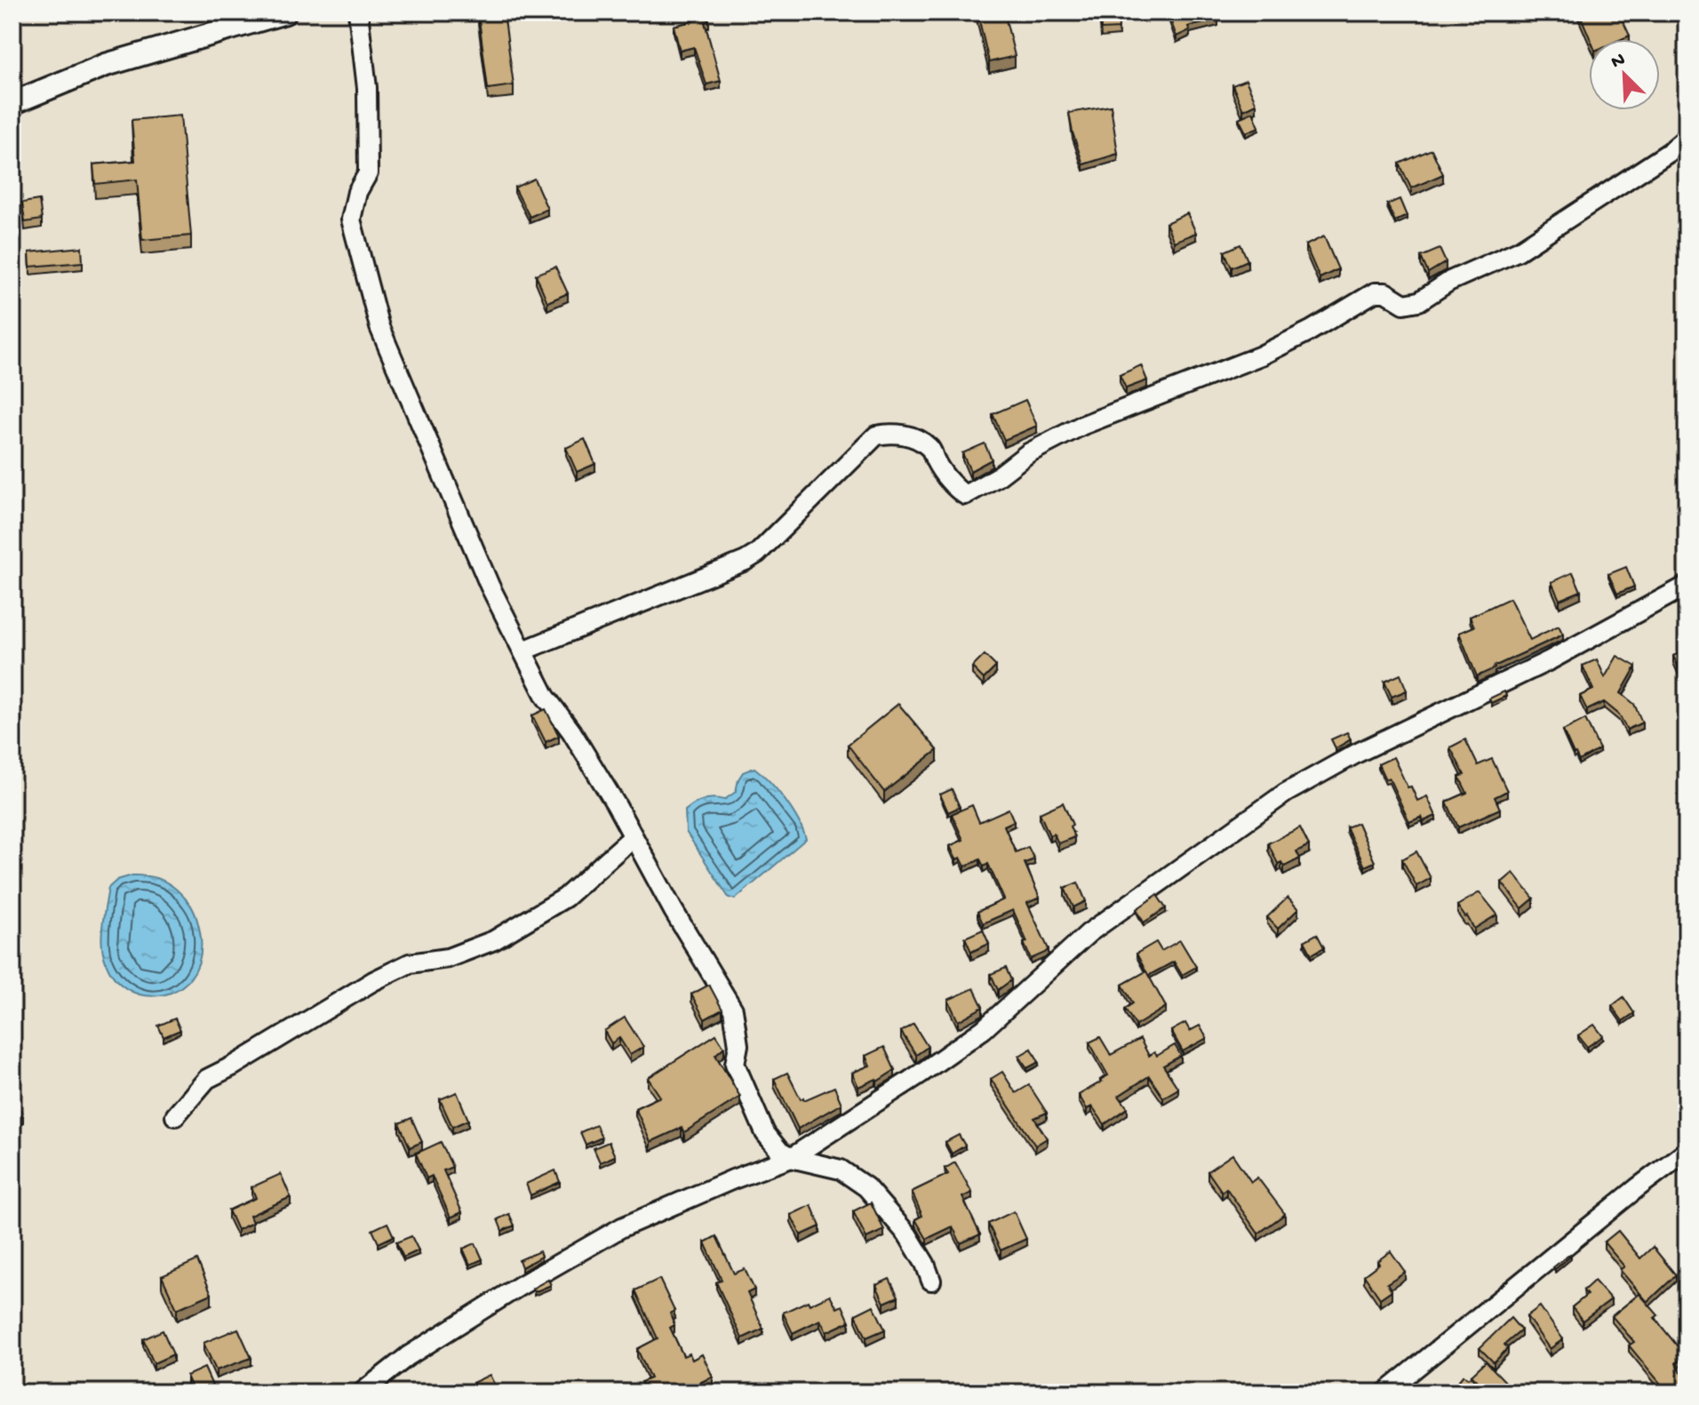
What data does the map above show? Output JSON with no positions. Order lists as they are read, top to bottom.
{
  "north": "top left"
}
